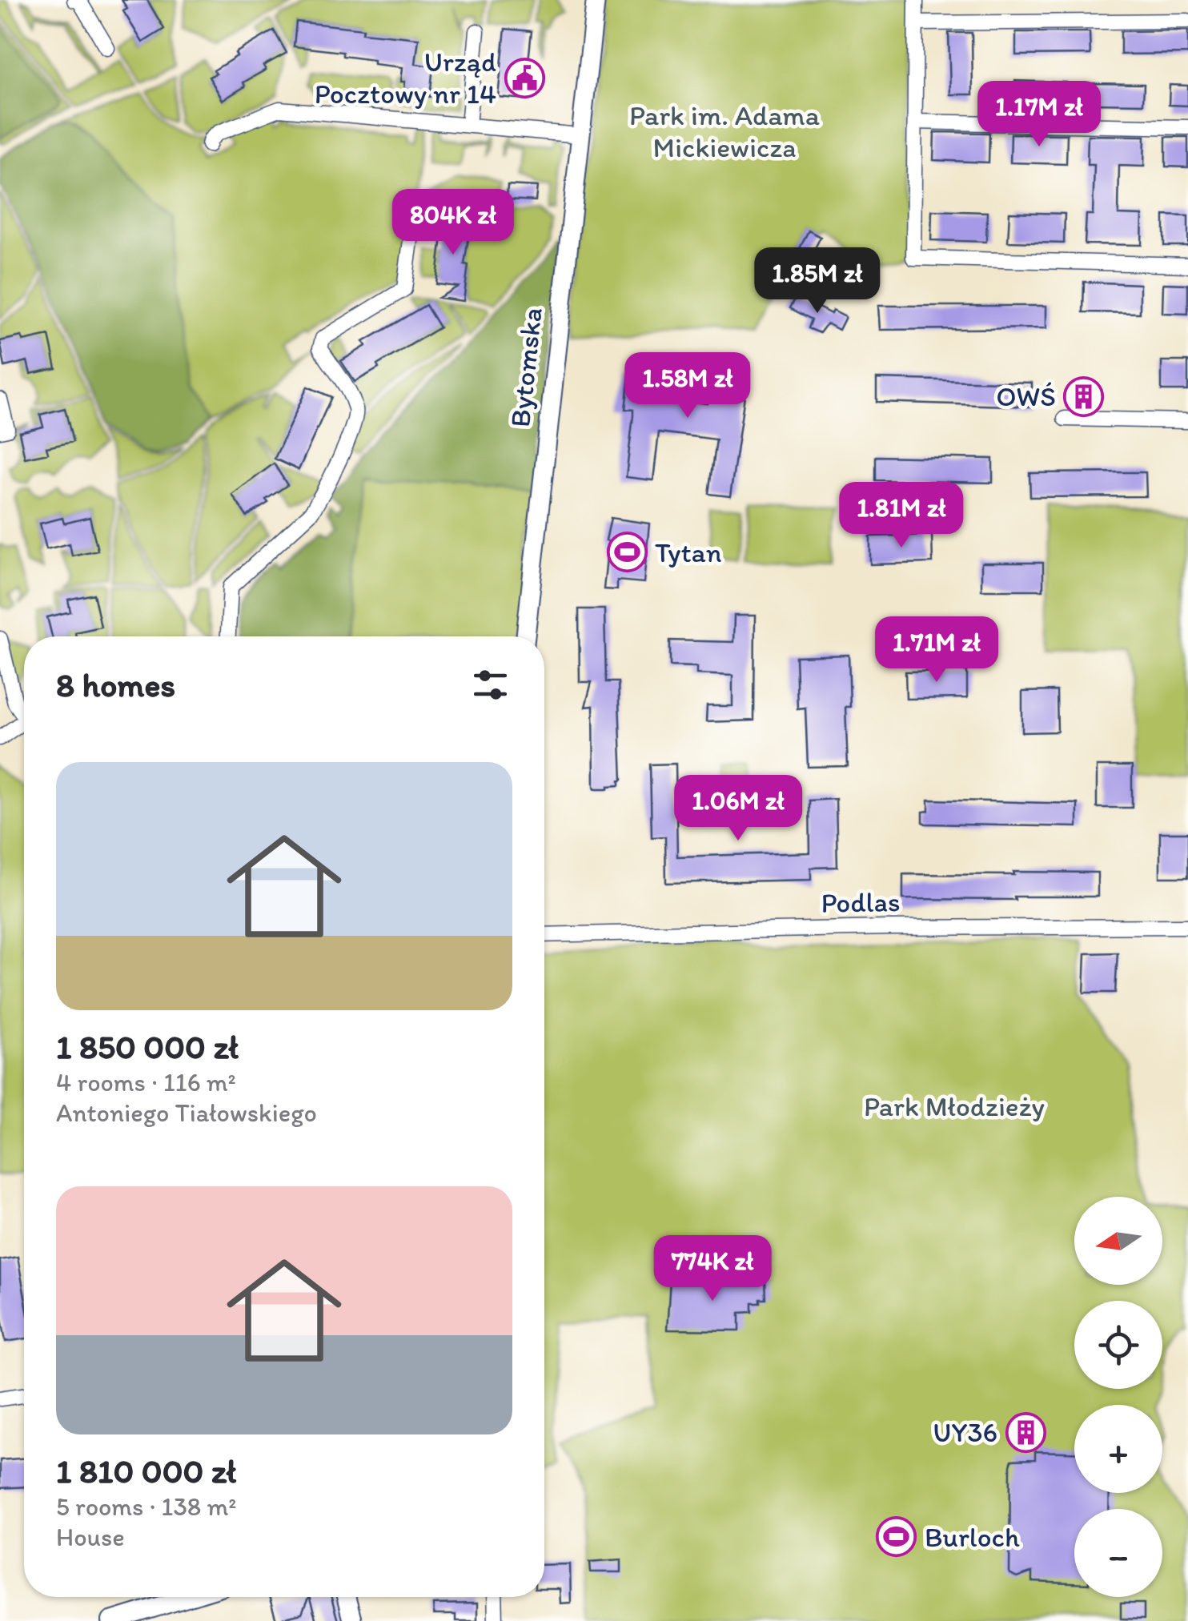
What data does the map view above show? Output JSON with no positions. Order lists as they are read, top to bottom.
{
  "streets": {
    "street": ["Bytomska", "Podlas"]
  },
  "parks": ["Park im. Adama Mickiewicza", "Park Młodzieży"],
  "places": {
    "public building": ["Urząd Pocztowy nr 14"],
    "building": ["OWŚ", "UY36"],
    "sports": ["Tytan", "Burloch"]
  },
  "north": "left",
  "page": {
    "price": [
      "1.17M zł",
      "804K zł",
      "1.85M zł",
      "1.58M zł",
      "1.81M zł",
      "1.71M zł",
      "1.06M zł",
      "774K zł"
    ],
    "heading": "8 homes",
    "list": [
      {
        "name": "1 850 000 zł",
        "note": "4 rooms · 116 m² · Antoniego Tiałowskiego"
      },
      {
        "name": "1 810 000 zł",
        "note": "5 rooms · 138 m² · House"
      }
    ],
    "map_buttons": ["+", "−"]
  }
}
